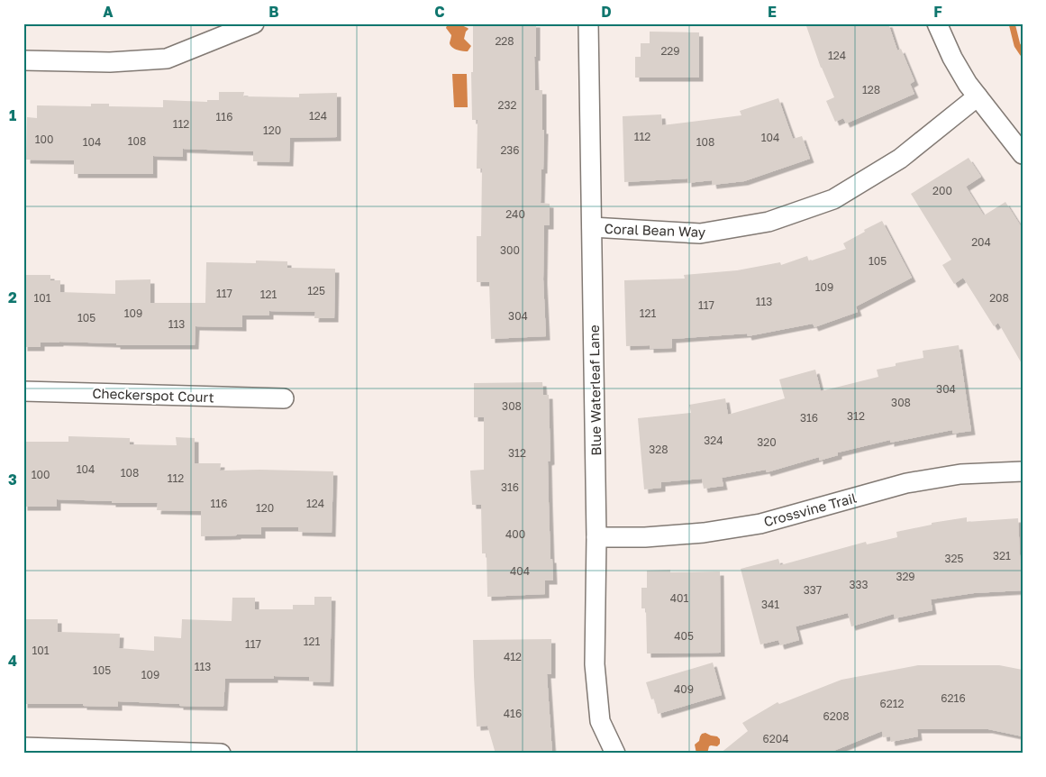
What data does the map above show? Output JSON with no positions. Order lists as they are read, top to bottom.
{
  "streets": {
    "street": [
      "Coral Bean Way",
      "Blue Waterleaf Lane",
      "Checkerspot Court",
      "Crossvine Trail"
    ]
  },
  "crossings": [
    ["Coral Bean Way", "Blue Waterleaf Lane"],
    ["Blue Waterleaf Lane", "Crossvine Trail"]
  ],
  "house_numbers": [
    "228",
    "229",
    "124",
    "128",
    "232",
    "124",
    "116",
    "112",
    "120",
    "112",
    "104",
    "100",
    "108",
    "104",
    "108",
    "236",
    "200",
    "240",
    "204",
    "300",
    "105",
    "109",
    "125",
    "117",
    "121",
    "101",
    "208",
    "113",
    "117",
    "109",
    "121",
    "304",
    "105",
    "113",
    "304",
    "308",
    "308",
    "312",
    "316",
    "324",
    "320",
    "328",
    "312",
    "104",
    "108",
    "100",
    "112",
    "316",
    "116",
    "124",
    "120",
    "400",
    "321",
    "325",
    "404",
    "329",
    "333",
    "337",
    "401",
    "341",
    "405",
    "121",
    "117",
    "101",
    "412",
    "113",
    "105",
    "109",
    "409",
    "6216",
    "6212",
    "416",
    "6208",
    "6204"
  ],
  "grid": {
    "columns": [
      "A",
      "B",
      "C",
      "D",
      "E",
      "F"
    ],
    "rows": [
      "1",
      "2",
      "3",
      "4"
    ]
  }
}
